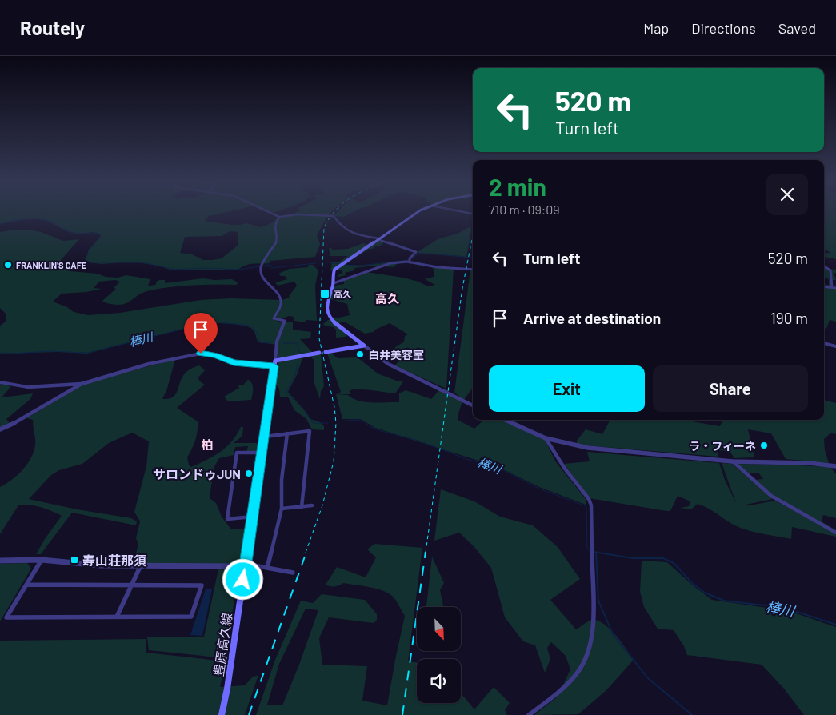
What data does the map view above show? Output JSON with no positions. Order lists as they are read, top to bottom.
{
  "streets": {
    "main road": ["豊原高久線"]
  },
  "districts": ["高久", "柏"],
  "water": ["棒川"],
  "places": {
    "other": [
      "FRANKLIN'S CAFE",
      "白井美容室",
      "ラ・フィーネ",
      "サロンドゥJUN"
    ],
    "transit": ["高久", "寿山荘那須"]
  },
  "north": "bottom right",
  "page": {
    "header": "Routely",
    "nav": ["Map", "Directions", "Saved"],
    "turn": ["520 m", "Turn left"],
    "heading": ["2 min", "710 m · 09:09"],
    "list": [
      {
        "name": "Turn left",
        "value": "520 m"
      },
      {
        "name": "Arrive at destination",
        "value": "190 m"
      }
    ],
    "buttons": ["Exit", "Share"]
  }
}
